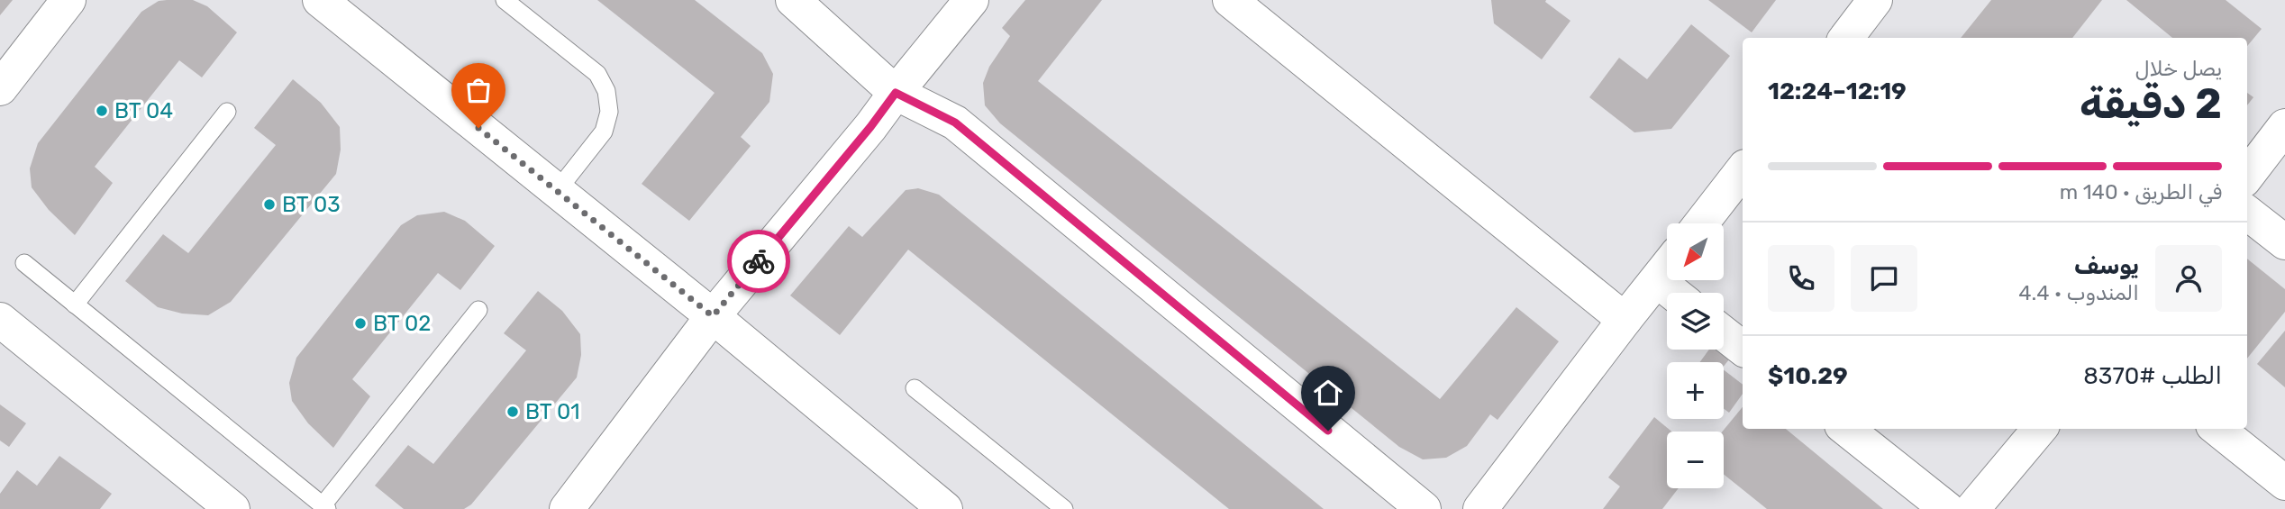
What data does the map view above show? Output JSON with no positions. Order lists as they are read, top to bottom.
{
  "places": [
    "BT 04",
    "BT 03",
    "BT 02",
    "BT 01"
  ],
  "north": "bottom left",
  "page": {
    "heading": ["2 دقيقة", "يصل خلال", "12:19–12:24"],
    "panel": [
      "يوسف",
      "المندوب · 4.4",
      "الطلب #8370",
      "$10.29"
    ],
    "bar": "في الطريق · 140 m",
    "map_buttons": ["+", "−"]
  }
}
